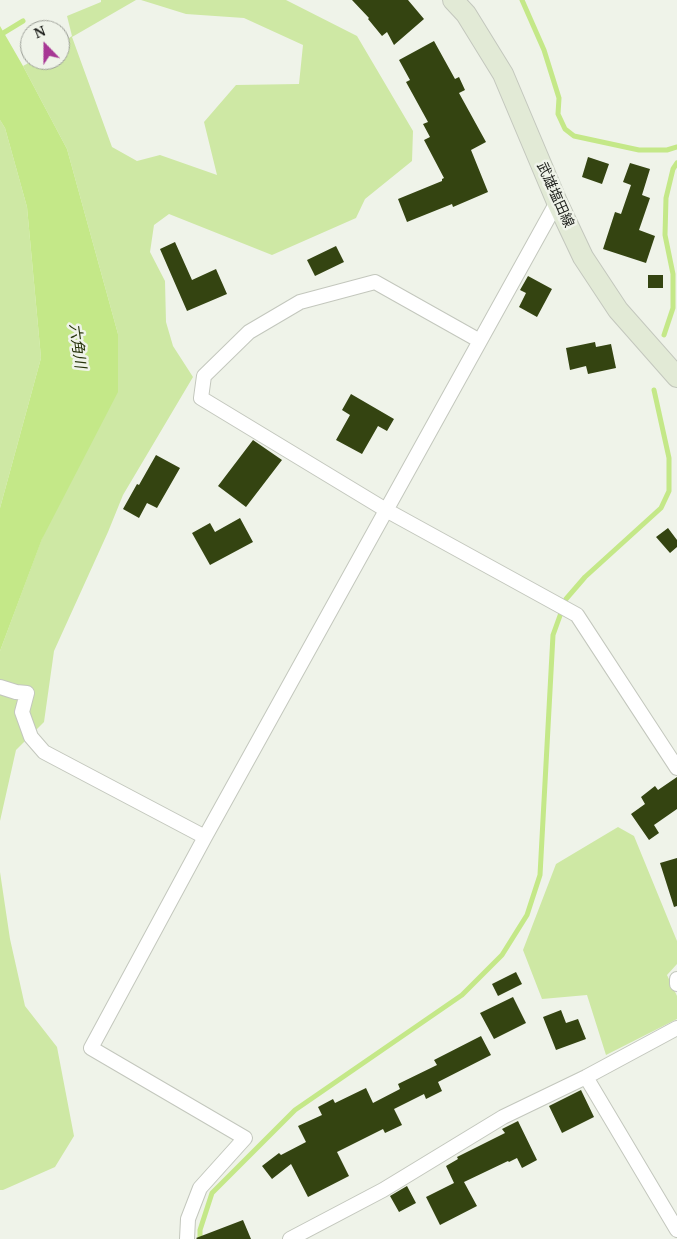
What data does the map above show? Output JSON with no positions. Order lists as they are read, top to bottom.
{
  "streets": {
    "main road": ["武雄塩田線"]
  },
  "water": ["六角川"],
  "north": "top"
}
